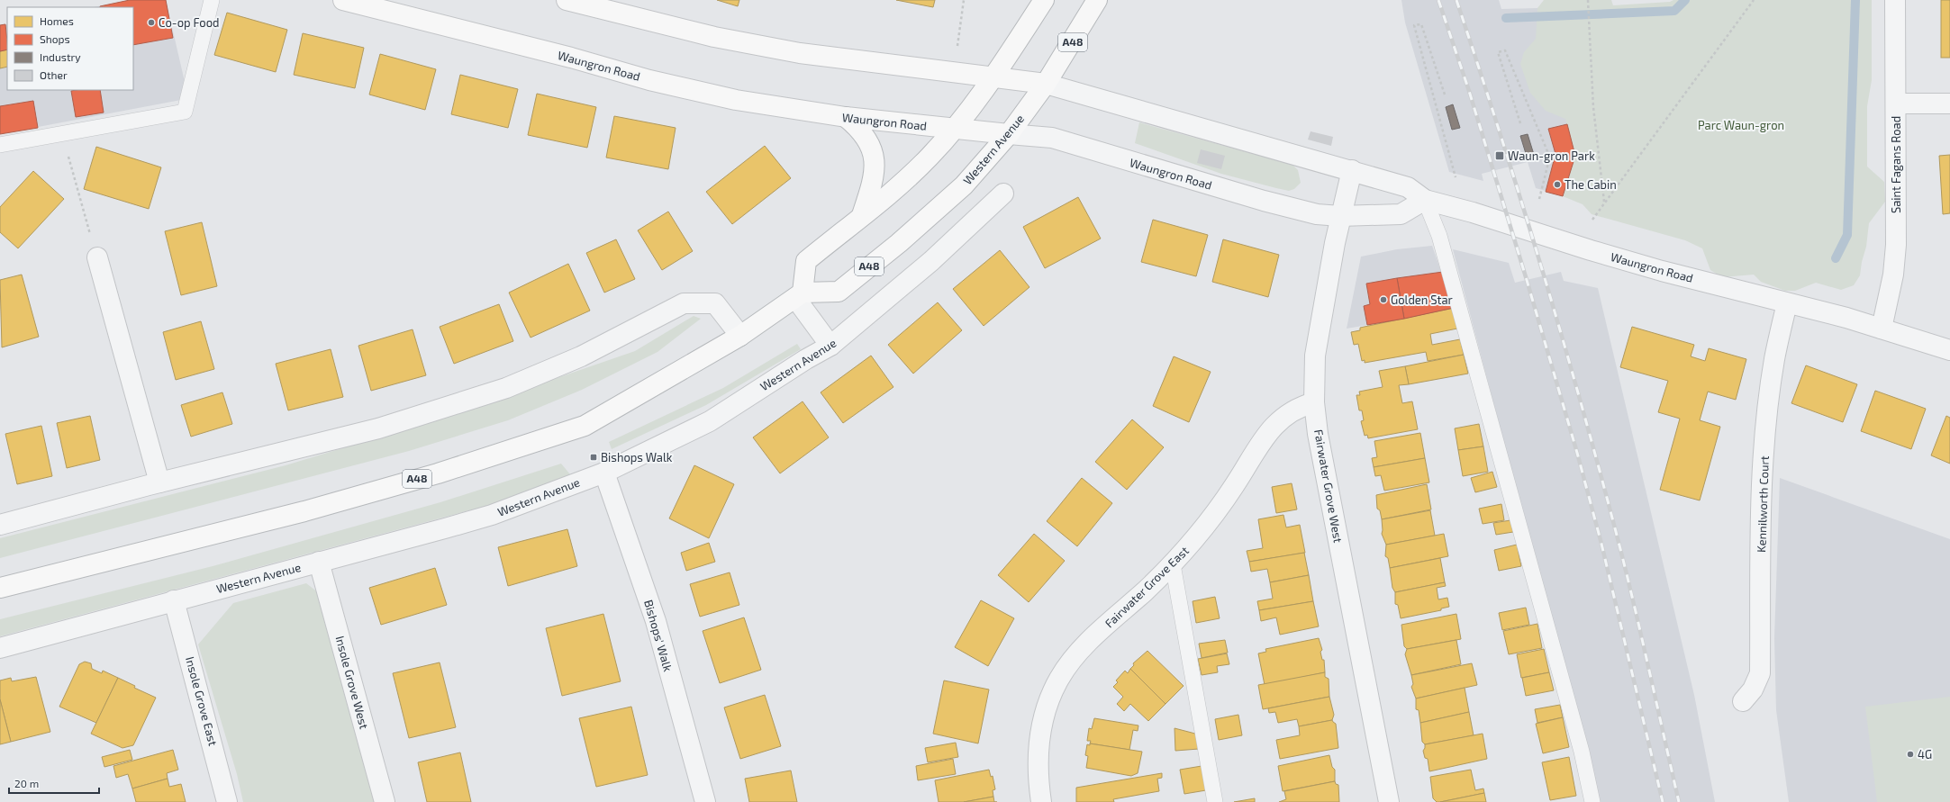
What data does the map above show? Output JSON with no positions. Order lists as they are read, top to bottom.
{
  "streets": {
    "main road": ["A48", "Waungron Road", "Western Avenue"],
    "street": [
      "Saint Fagans Road",
      "Fairwater Grove West",
      "Kennilworth Court",
      "Fairwater Grove East",
      "Bishops' Walk",
      "Insole Grove West",
      "Insole Grove East"
    ]
  },
  "crossings": [
    ["A48", "Western Avenue"],
    ["Waungron Road", "Western Avenue"],
    ["Waungron Road", "Saint Fagans Road"],
    ["Waungron Road", "Fairwater Grove West"],
    ["Waungron Road", "Kennilworth Court"],
    ["Western Avenue", "Bishops' Walk"],
    ["Western Avenue", "Insole Grove West"],
    ["Western Avenue", "Insole Grove East"],
    ["Fairwater Grove West", "Fairwater Grove East"]
  ],
  "parks": ["Parc Waun-gron"],
  "places": {
    "other": [
      "Co-op Food",
      "The Cabin",
      "Golden Star",
      "4G"
    ],
    "transit": ["Waun-gron Park", "Bishops Walk"]
  },
  "legend": [
    "Homes",
    "Shops",
    "Industry",
    "Other"
  ],
  "scale_bar": "20 m"
}
